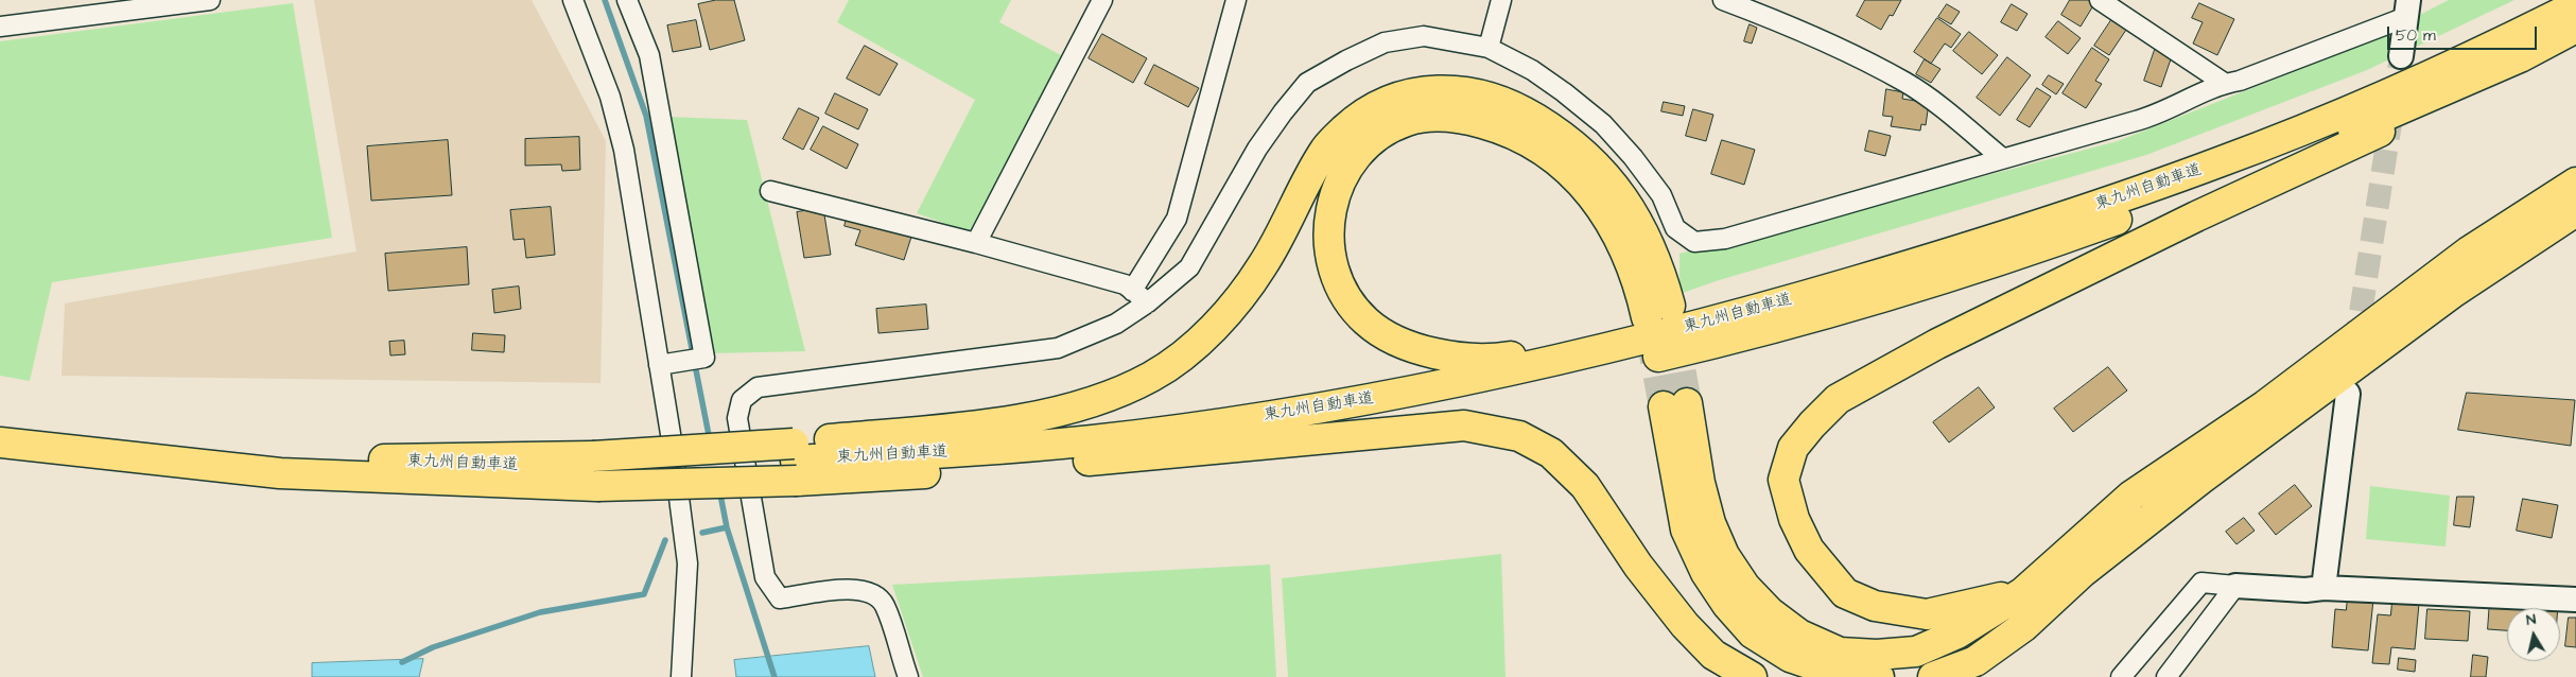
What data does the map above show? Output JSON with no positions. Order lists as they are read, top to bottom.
{
  "streets": {
    "highway": ["東九州自動車道"]
  },
  "scale_bar": "50 m",
  "north": "top"
}
